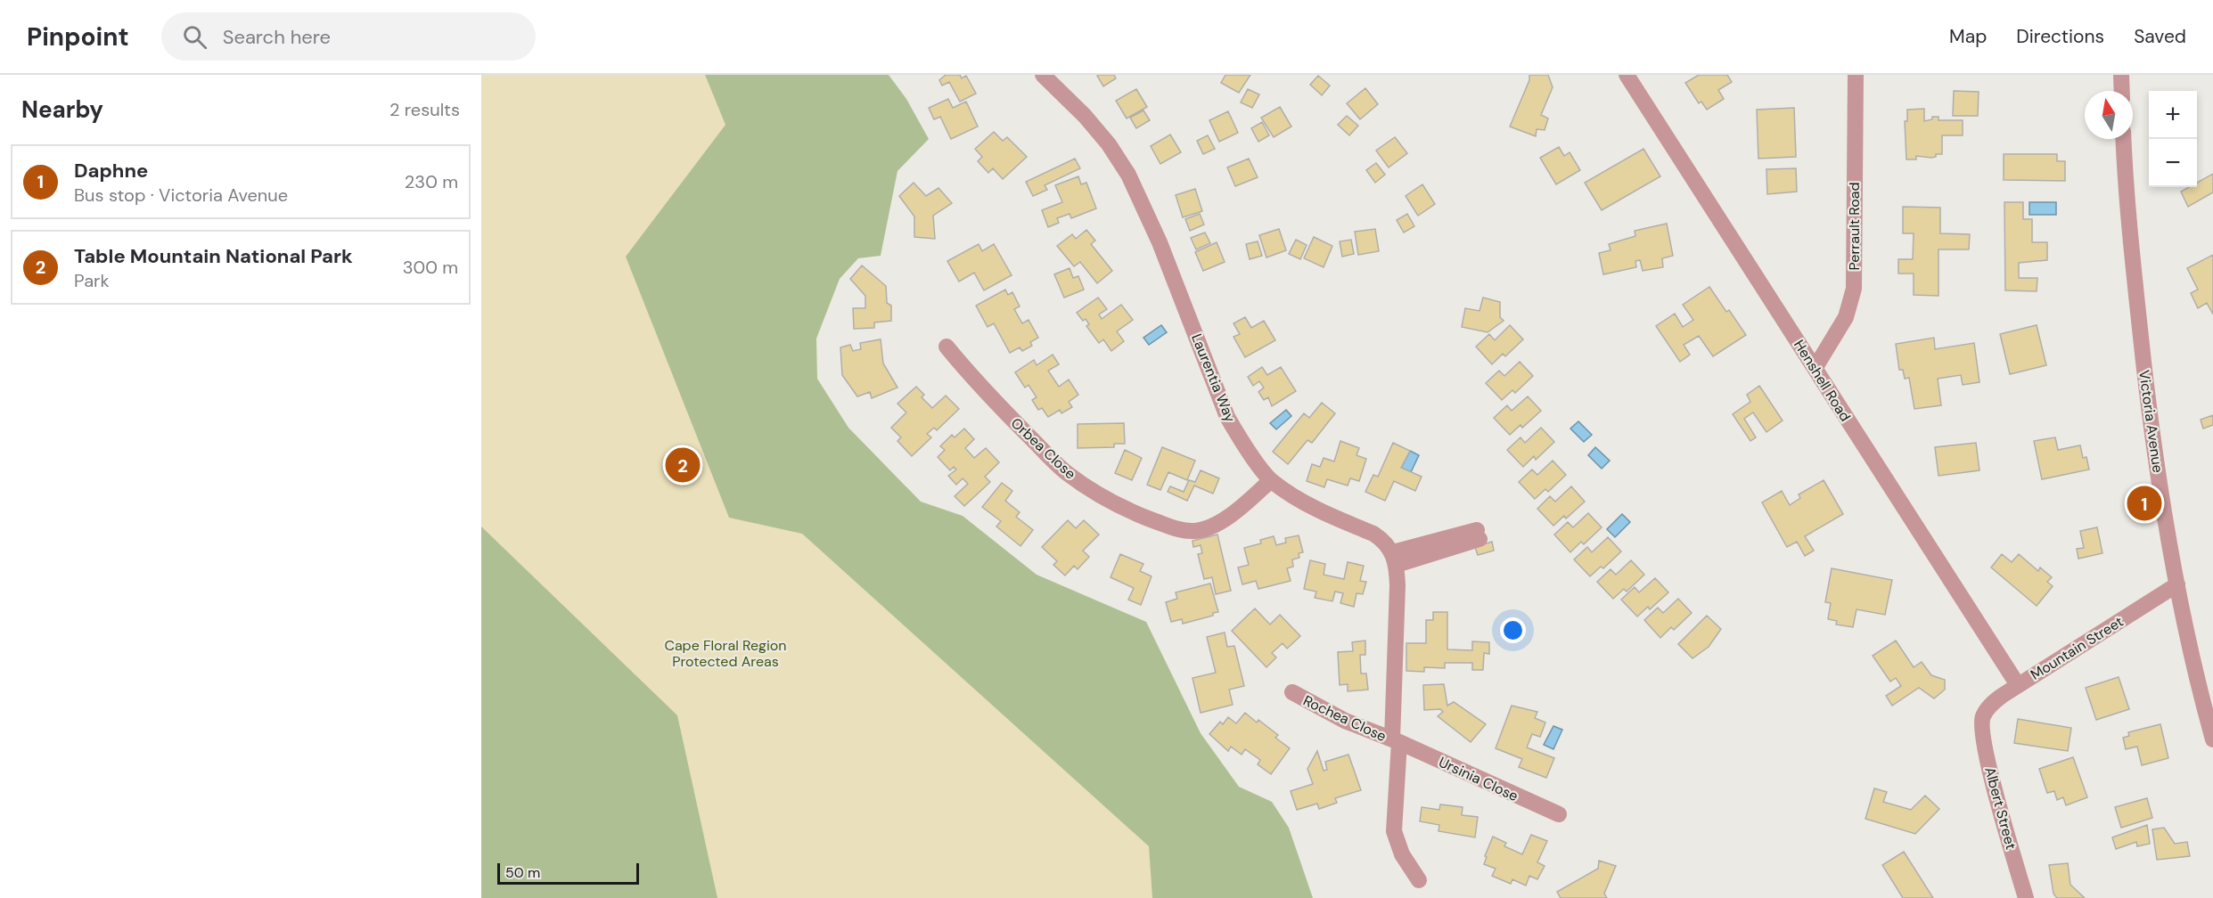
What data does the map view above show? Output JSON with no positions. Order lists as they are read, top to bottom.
{
  "streets": {
    "street": [
      "Perrault Road",
      "Laurentia Way",
      "Henshell Road",
      "Victoria Avenue",
      "Orbea Close",
      "Mountain Street",
      "Rochea Close",
      "Ursinia Close",
      "Albert Street"
    ]
  },
  "crossings": [
    ["Perrault Road", "Henshell Road"],
    ["Laurentia Way", "Orbea Close"],
    ["Henshell Road", "Mountain Street"],
    ["Victoria Avenue", "Mountain Street"],
    ["Mountain Street", "Albert Street"],
    ["Rochea Close", "Ursinia Close"]
  ],
  "parks": ["Cape Floral Region Protected Areas"],
  "scale_bar": "50 m",
  "north": "top",
  "page": {
    "header": "Pinpoint",
    "search": "Search here",
    "nav": ["Map", "Directions", "Saved"],
    "heading": ["Nearby", "2 results"],
    "map_buttons": ["+", "−"],
    "list": [
      {
        "mark": "1",
        "name": "Daphne",
        "note": "Bus stop · Victoria Avenue",
        "value": "230 m"
      },
      {
        "mark": "2",
        "name": "Table Mountain National Park",
        "note": "Park",
        "value": "300 m"
      }
    ],
    "pins": ["2", "1"],
    "scale": "50 m"
  }
}
